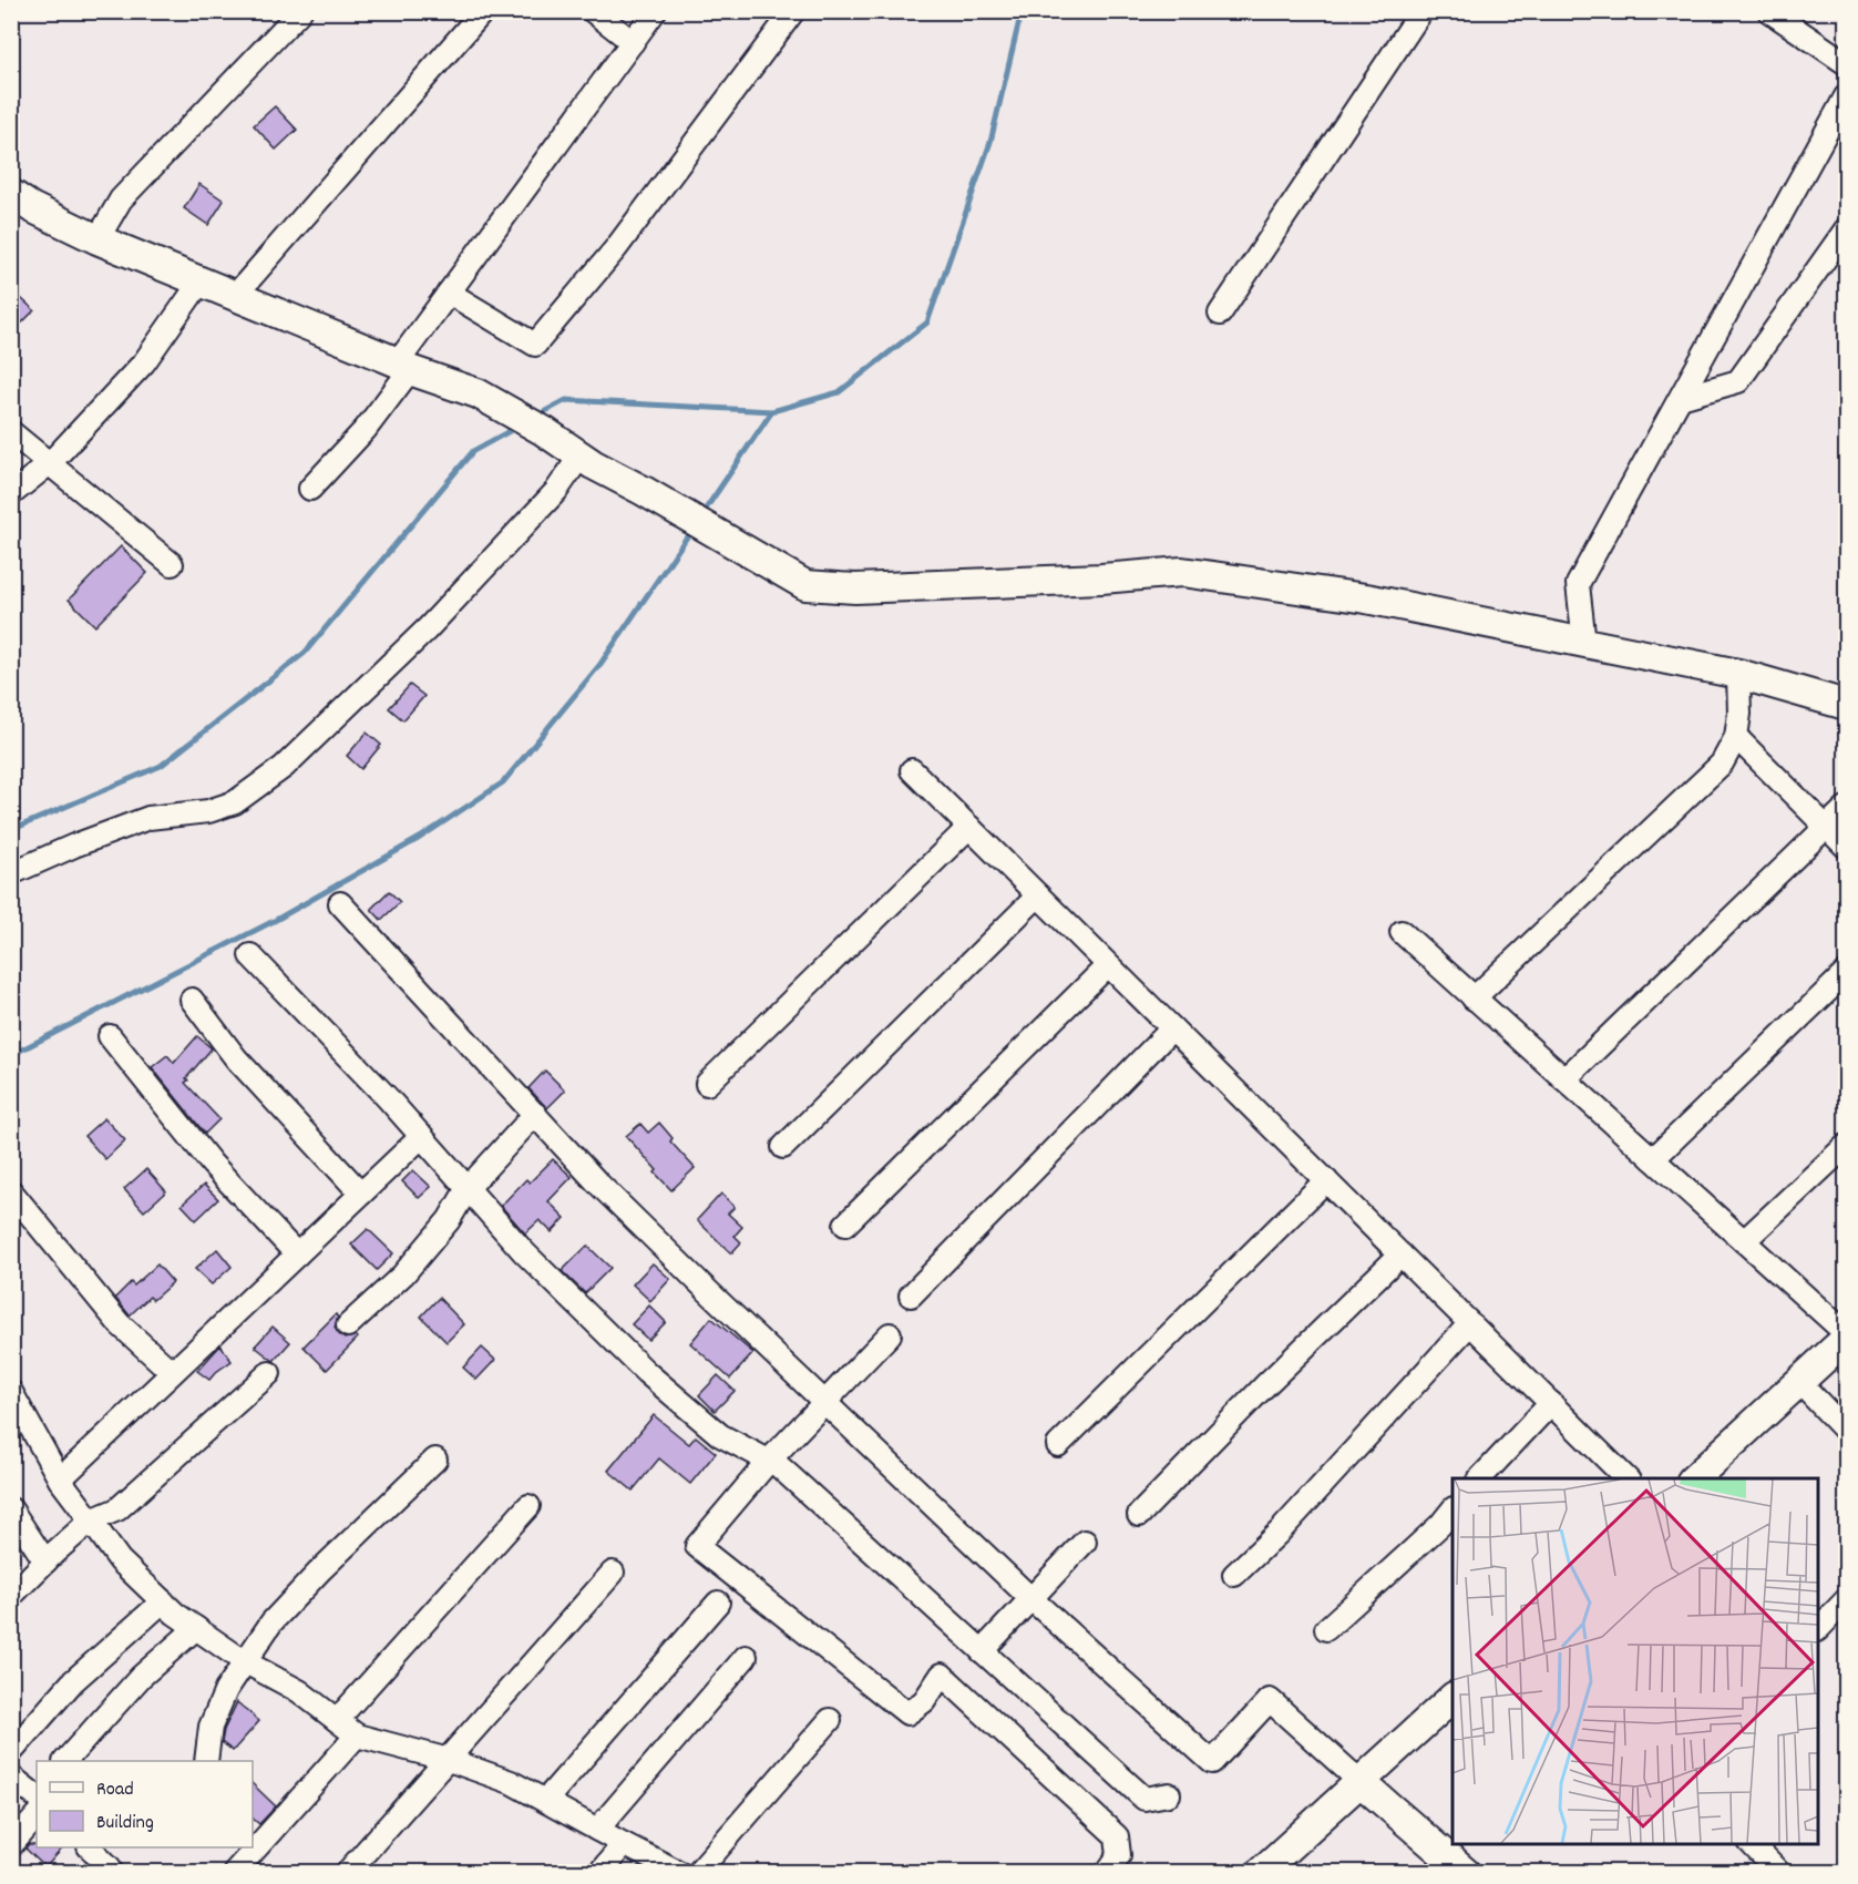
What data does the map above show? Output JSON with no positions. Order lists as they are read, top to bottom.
{
  "legend": ["Road", "Building"]
}
